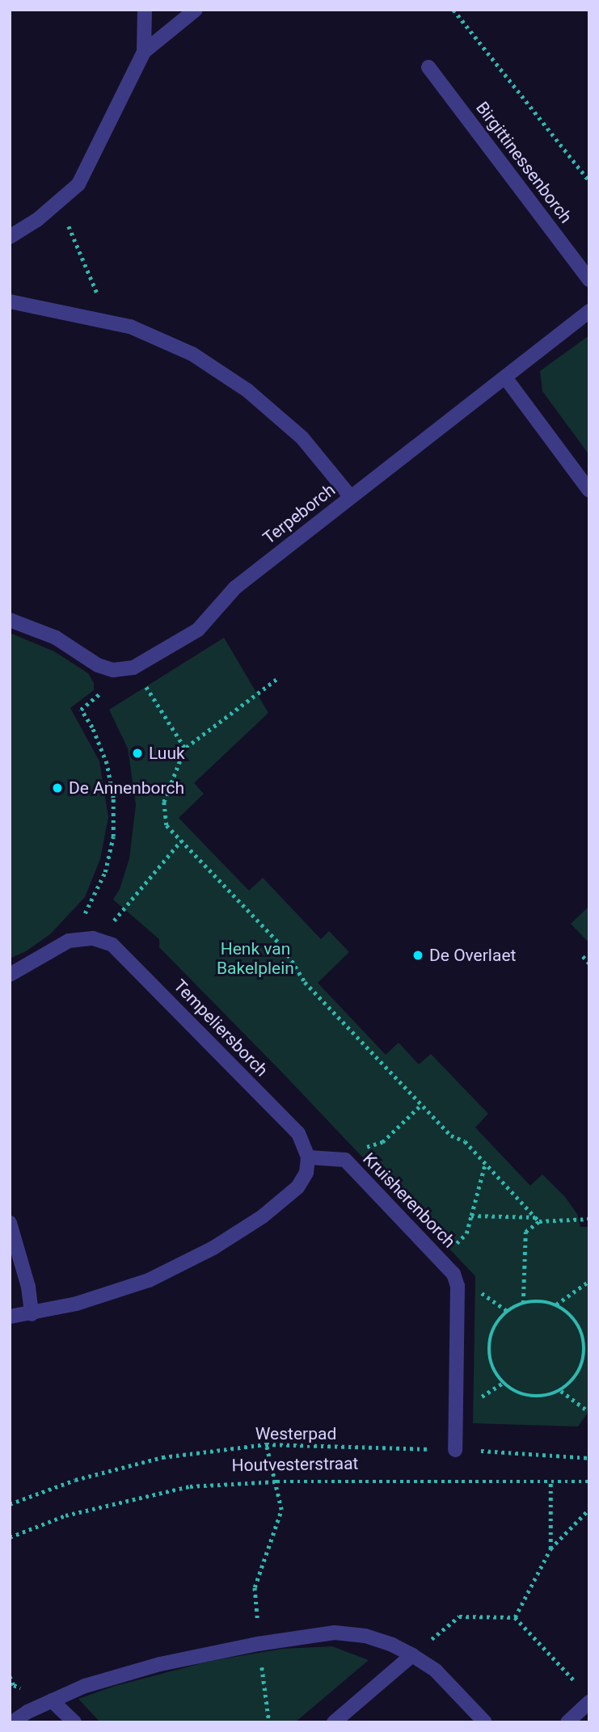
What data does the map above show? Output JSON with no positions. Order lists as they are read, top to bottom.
{
  "streets": {
    "street": [
      "Birgittinessenborch",
      "Terpeborch",
      "Tempeliersborch",
      "Kruisherenborch"
    ],
    "path": ["Westerpad", "Houtvesterstraat"]
  },
  "crossings": [
    ["Tempeliersborch", "Kruisherenborch"],
    ["Kruisherenborch", "Westerpad"]
  ],
  "parks": ["Henk van Bakelplein"],
  "places": ["Luuk", "De Annenborch", "De Overlaet"]
}
